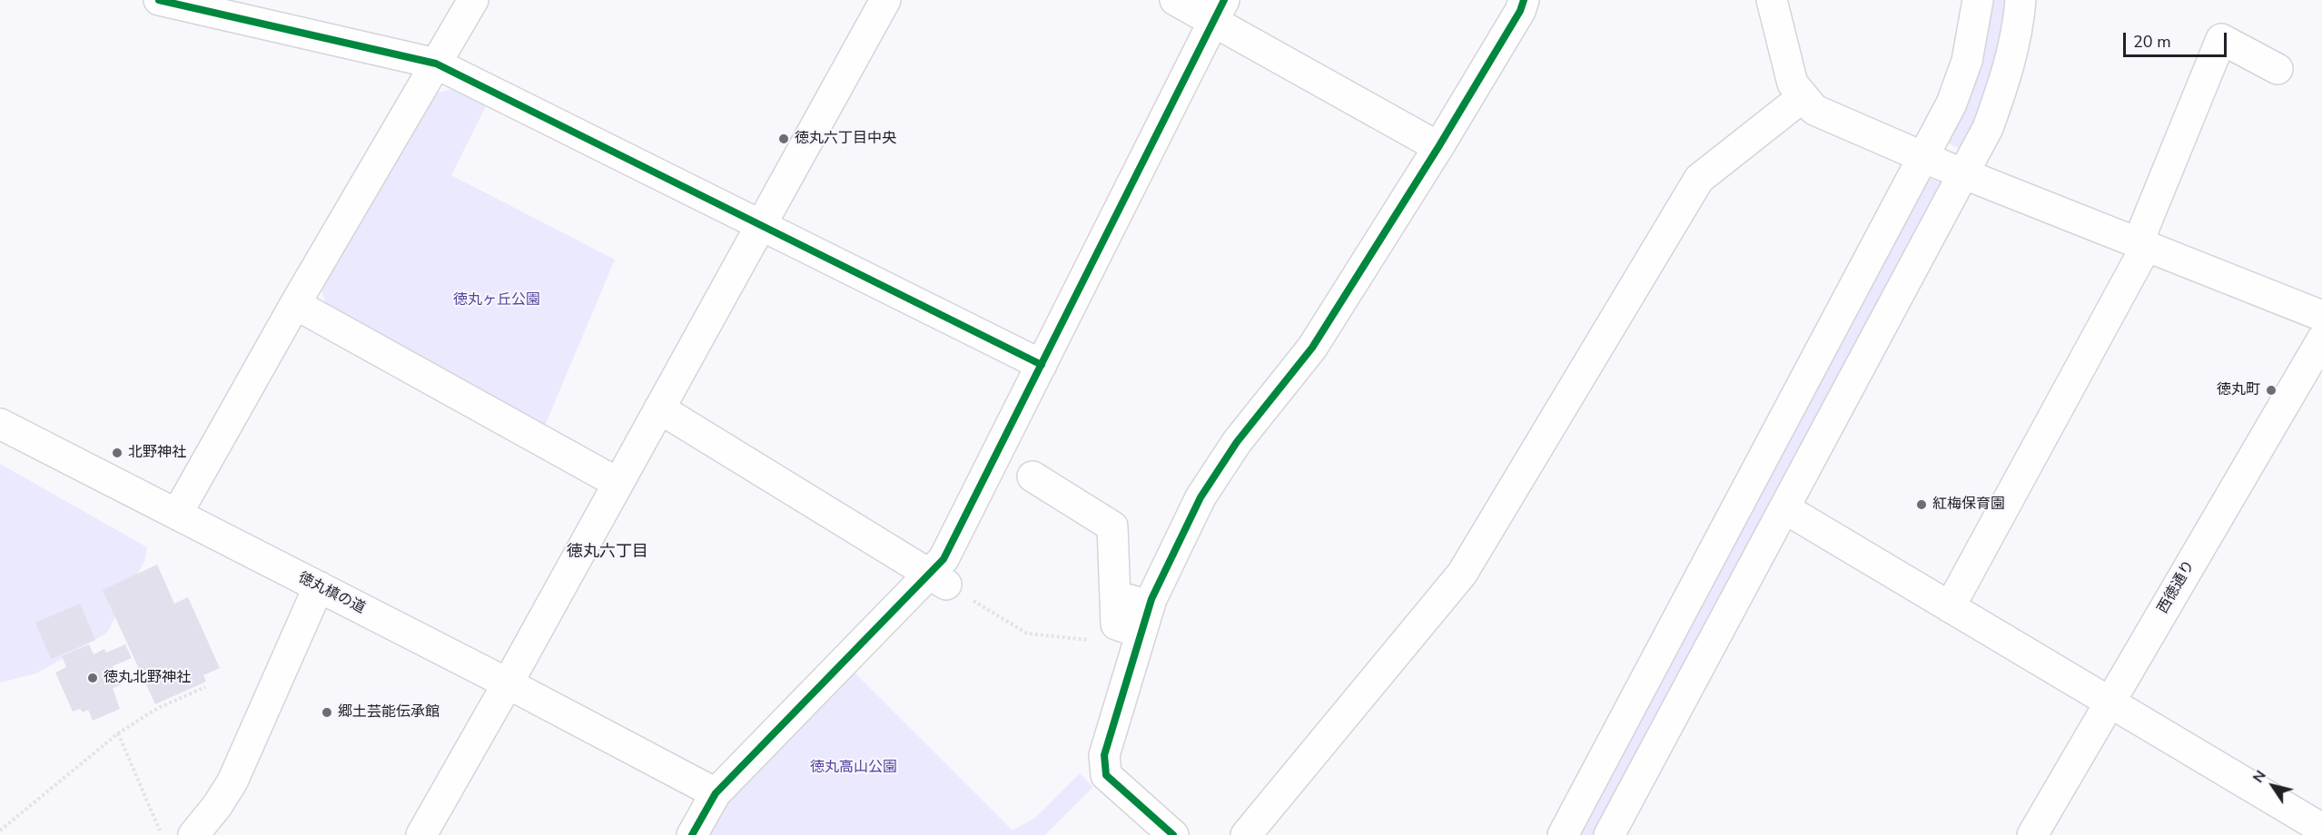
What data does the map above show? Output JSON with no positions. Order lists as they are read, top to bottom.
{
  "streets": {
    "street": ["西徳通り", "徳丸槙の道"]
  },
  "districts": ["徳丸六丁目"],
  "parks": ["徳丸ヶ丘公園", "徳丸高山公園"],
  "places": [
    "徳丸六丁目中央",
    "徳丸町",
    "北野神社",
    "紅梅保育園",
    "徳丸北野神社",
    "郷土芸能伝承館"
  ],
  "scale_bar": "20 m",
  "north": "top left"
}
